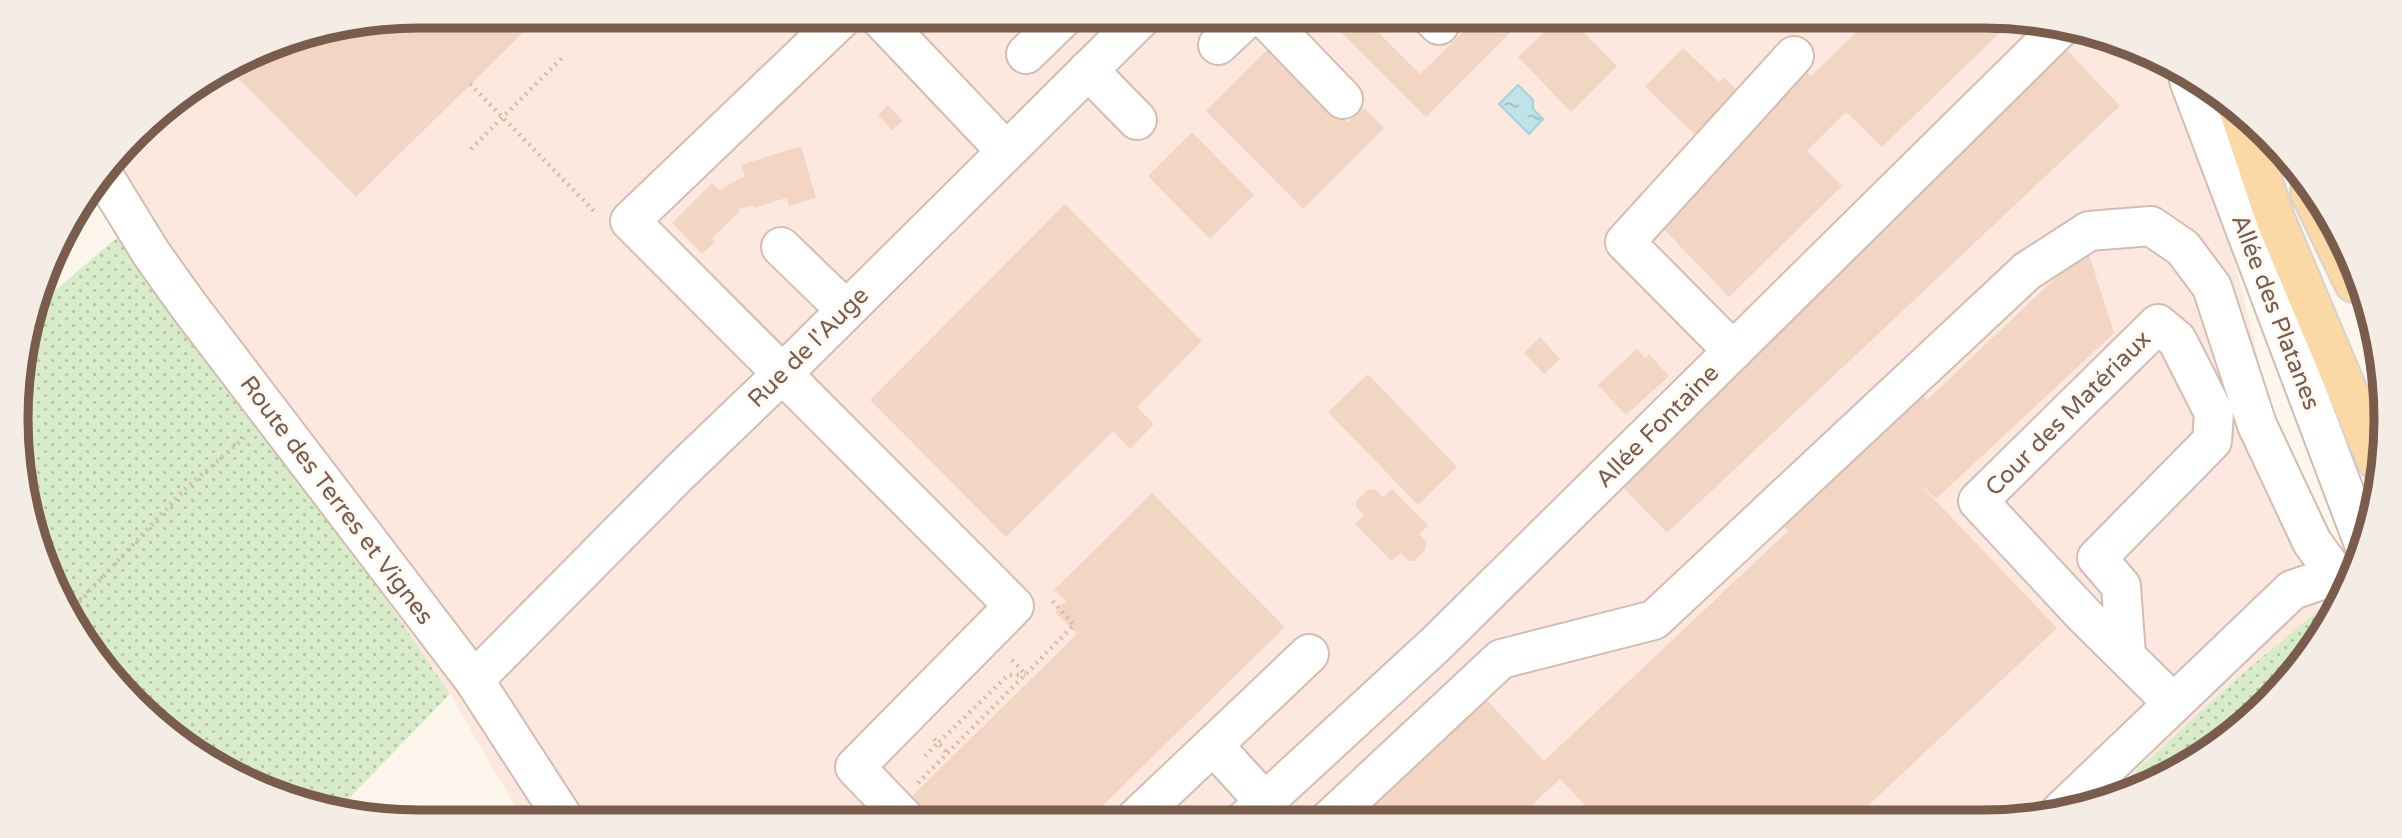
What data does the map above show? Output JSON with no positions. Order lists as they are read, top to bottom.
{
  "streets": {
    "street": [
      "Allée des Platanes",
      "Rue de l'Auge",
      "Cour des Matériaux",
      "Allée Fontaine",
      "Route des Terres et Vignes"
    ]
  },
  "crossings": [
    ["Rue de l'Auge", "Route des Terres et Vignes"]
  ]
}
